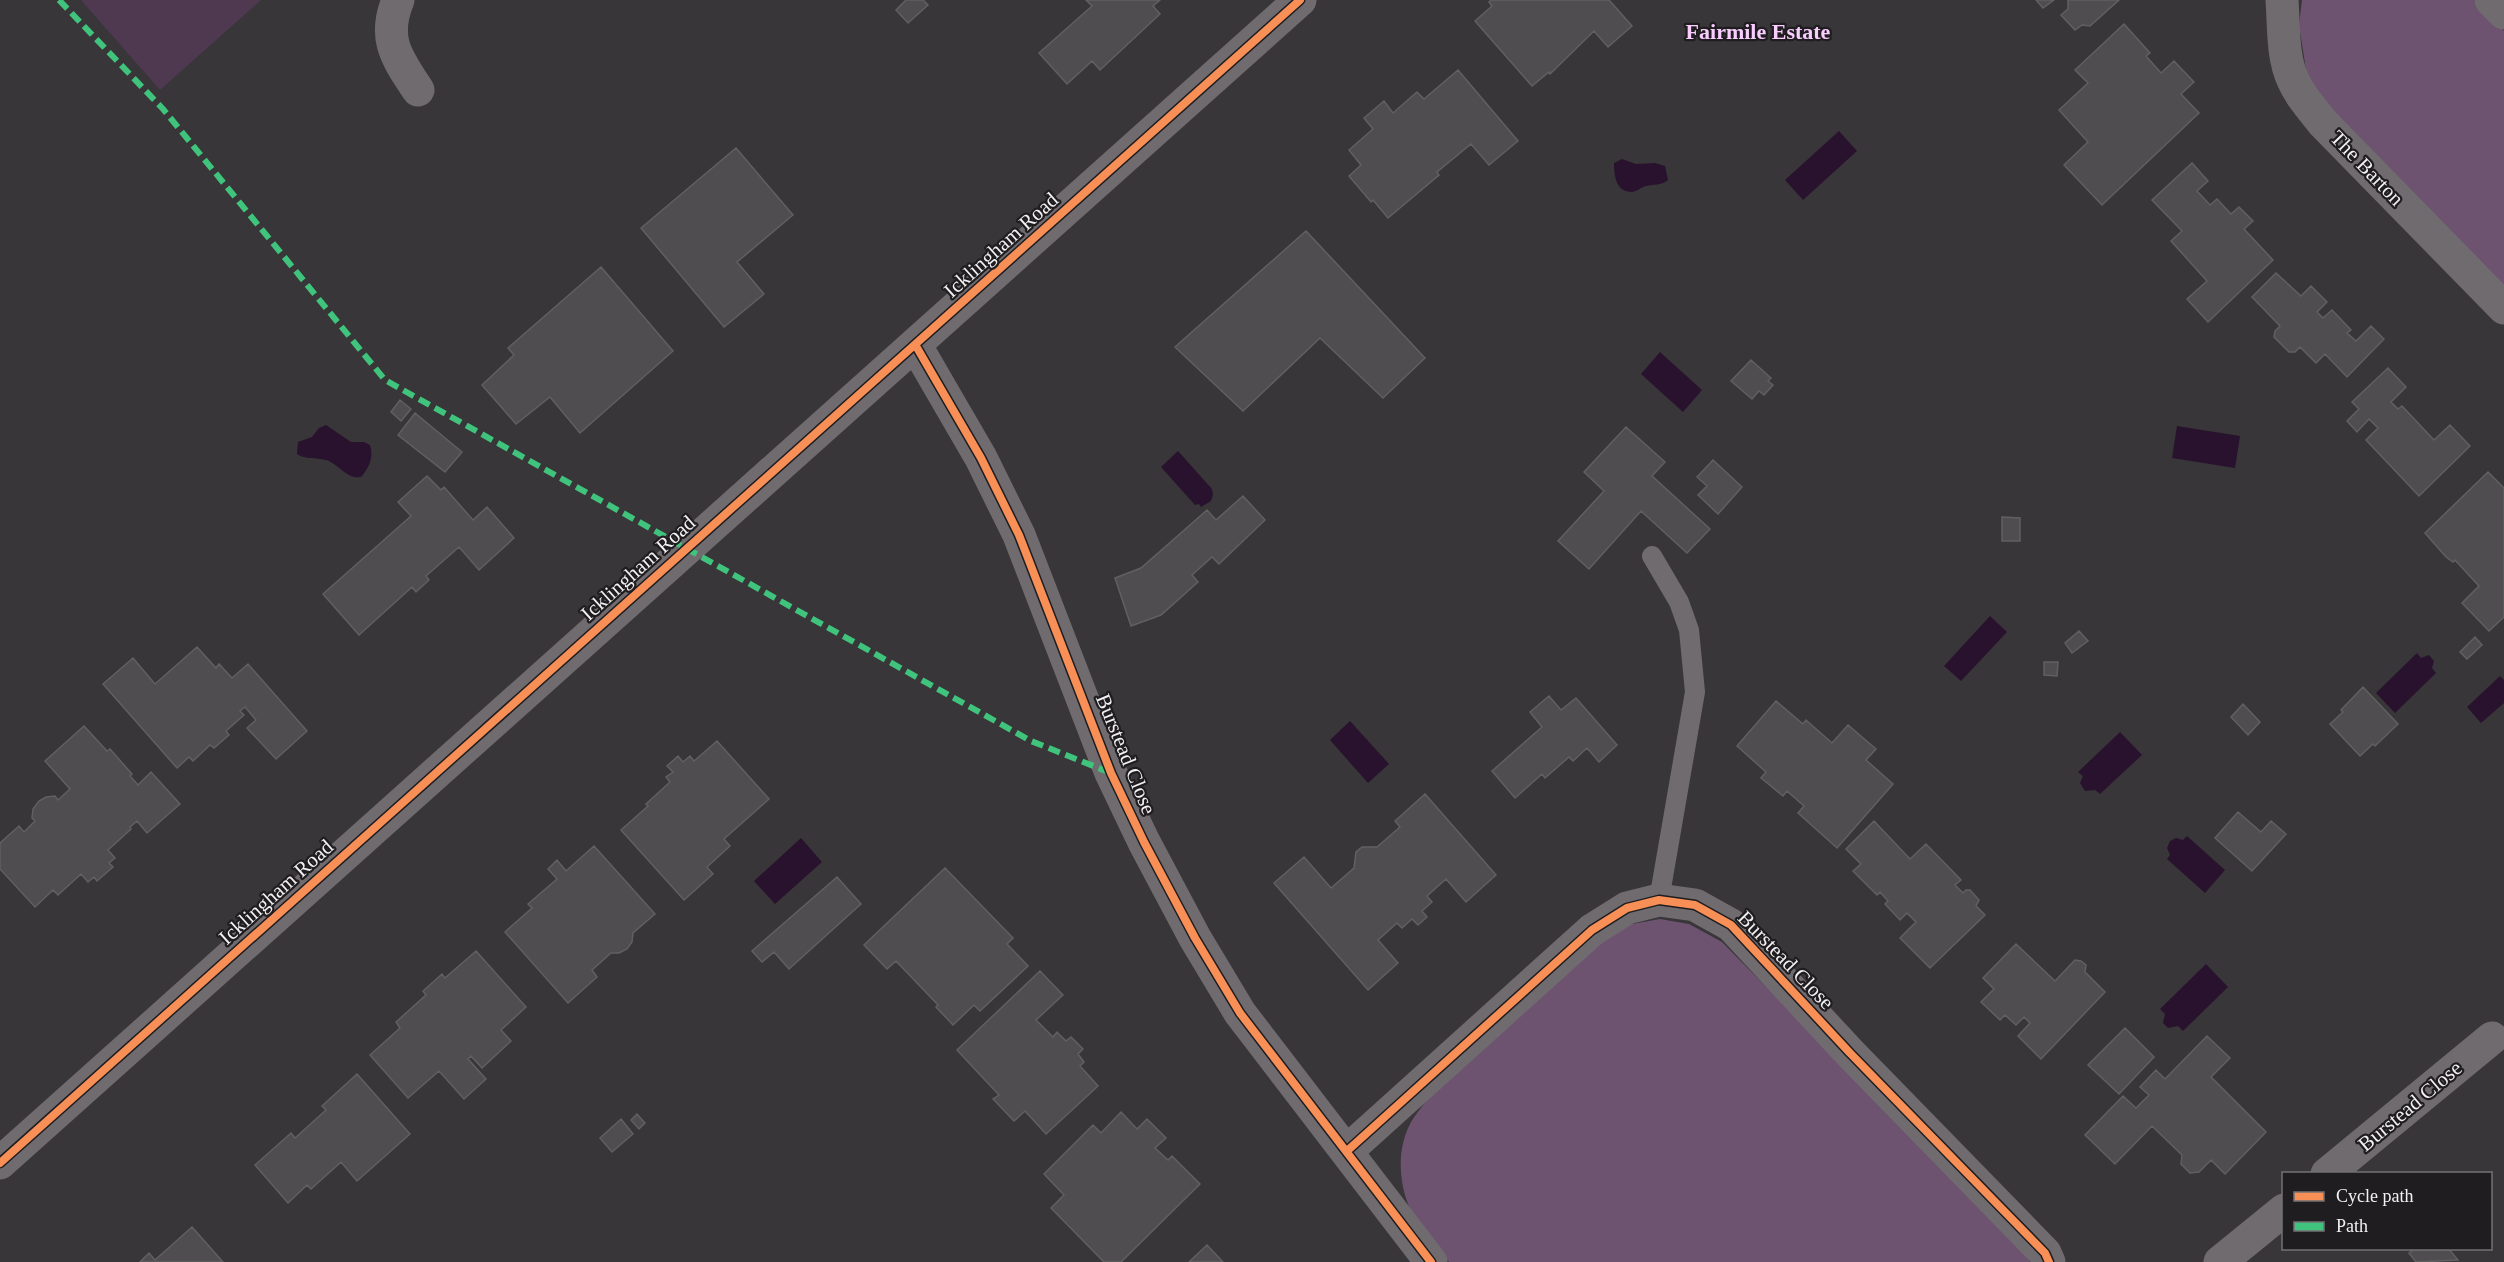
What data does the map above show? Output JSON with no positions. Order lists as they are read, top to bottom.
{
  "streets": {
    "street": ["The Barton", "Icklingham Road", "Burstead Close"]
  },
  "crossings": [
    ["Icklingham Road", "Burstead Close"]
  ],
  "districts": ["Fairmile Estate"],
  "legend": ["Cycle path", "Path"]
}
